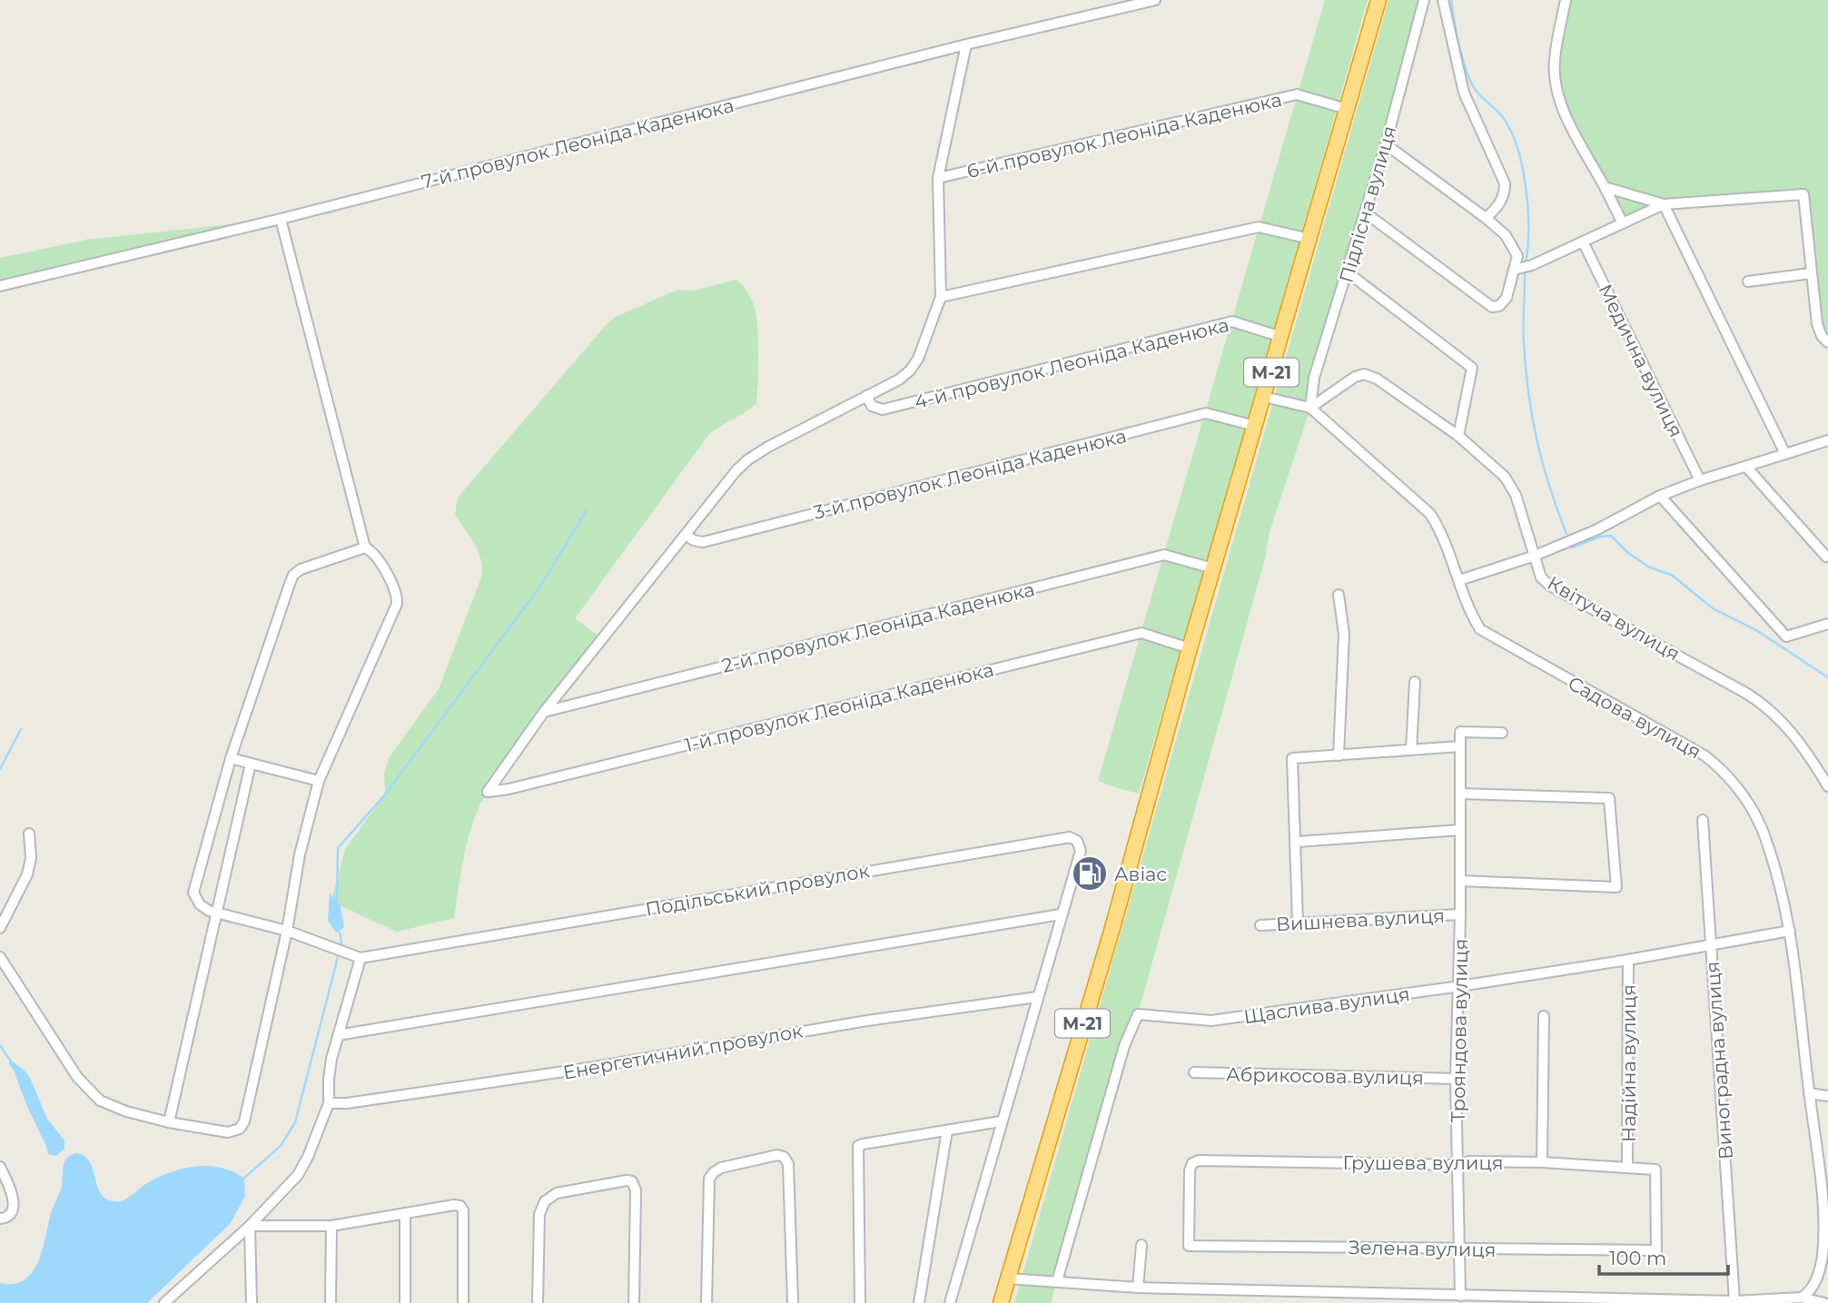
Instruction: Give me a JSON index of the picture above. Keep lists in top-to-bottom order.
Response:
{
  "streets": {
    "highway": ["М-21"],
    "street": [
      "6-й провулок Леоніда Каденюка",
      "7-й провулок Леоніда Каденюка",
      "Підлісна вулиця",
      "Медична вулиця",
      "4-й провулок Леоніда Каденюка",
      "3-й провулок Леоніда Каденюка",
      "Квітуча вулиця",
      "2-й провулок Леоніда Каденюка",
      "1-й провулок Леоніда Каденюка",
      "Садова вулиця",
      "Подільський провулок",
      "Вишнева вулиця",
      "Щаслива вулиця",
      "Трояндова вулиця",
      "Енергетичний провулок",
      "Виноградна вулиця",
      "Надійна вулиця",
      "Абрикосова вулиця",
      "Грушева вулиця",
      "Зелена вулиця"
    ]
  },
  "crossings": [
    ["6-й провулок Леоніда Каденюка", "М-21"],
    ["Підлісна вулиця", "Квітуча вулиця"],
    ["Підлісна вулиця", "Садова вулиця"],
    ["4-й провулок Леоніда Каденюка", "М-21"],
    ["М-21", "3-й провулок Леоніда Каденюка"],
    ["М-21", "2-й провулок Леоніда Каденюка"],
    ["М-21", "1-й провулок Леоніда Каденюка"],
    ["Квітуча вулиця", "Садова вулиця"],
    ["2-й провулок Леоніда Каденюка", "1-й провулок Леоніда Каденюка"],
    ["Садова вулиця", "Щаслива вулиця"],
    ["Подільський провулок", "Енергетичний провулок"],
    ["Вишнева вулиця", "Трояндова вулиця"],
    ["Щаслива вулиця", "Трояндова вулиця"],
    ["Щаслива вулиця", "Виноградна вулиця"],
    ["Щаслива вулиця", "Надійна вулиця"],
    ["Трояндова вулиця", "Абрикосова вулиця"],
    ["Трояндова вулиця", "Грушева вулиця"],
    ["Трояндова вулиця", "Зелена вулиця"],
    ["Надійна вулиця", "Грушева вулиця"],
    ["Грушева вулиця", "Зелена вулиця"]
  ],
  "places": {
    "fuel station": ["Авіас"]
  },
  "scale_bar": "100 m"
}
